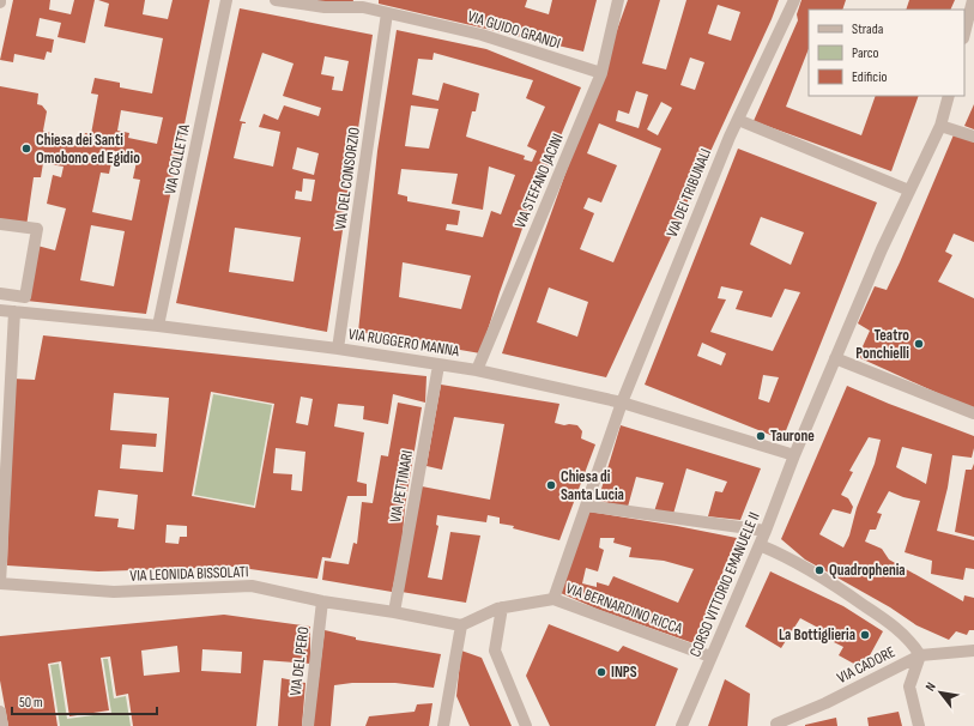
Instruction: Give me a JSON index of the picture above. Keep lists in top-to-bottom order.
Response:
{
  "streets": {
    "street": [
      "VIA GUIDO GRANDI",
      "VIA COLLETTA",
      "VIA DEL CONSORZIO",
      "VIA STEFANO JACINI",
      "VIA DEI TRIBUNALI",
      "VIA RUGGERO MANNA",
      "VIA PETTINARI",
      "VIA LEONIDA BISSOLATI",
      "CORSO VITTORIO EMANUELE II",
      "VIA BERNARDINO RICCA",
      "VIA DEL PERO",
      "VIA CADORE"
    ]
  },
  "crossings": [
    ["VIA GUIDO GRANDI", "VIA DEL CONSORZIO"],
    ["VIA GUIDO GRANDI", "VIA STEFANO JACINI"],
    ["VIA COLLETTA", "VIA RUGGERO MANNA"],
    ["VIA DEL CONSORZIO", "VIA RUGGERO MANNA"],
    ["VIA STEFANO JACINI", "VIA RUGGERO MANNA"],
    ["VIA DEI TRIBUNALI", "VIA RUGGERO MANNA"],
    ["VIA DEI TRIBUNALI", "VIA BERNARDINO RICCA"],
    ["VIA RUGGERO MANNA", "VIA PETTINARI"],
    ["VIA RUGGERO MANNA", "CORSO VITTORIO EMANUELE II"],
    ["VIA PETTINARI", "VIA LEONIDA BISSOLATI"],
    ["VIA LEONIDA BISSOLATI", "VIA DEL PERO"],
    ["CORSO VITTORIO EMANUELE II", "VIA BERNARDINO RICCA"]
  ],
  "places": [
    "Chiesa dei Santi Omobono ed Egidio",
    "Teatro Ponchielli",
    "Taurone",
    "Chiesa di Santa Lucia",
    "Quadrophenia",
    "La Bottiglieria",
    "INPS"
  ],
  "legend": ["Strada", "Parco", "Edificio"],
  "scale_bar": "50 m",
  "north": "top left"
}
